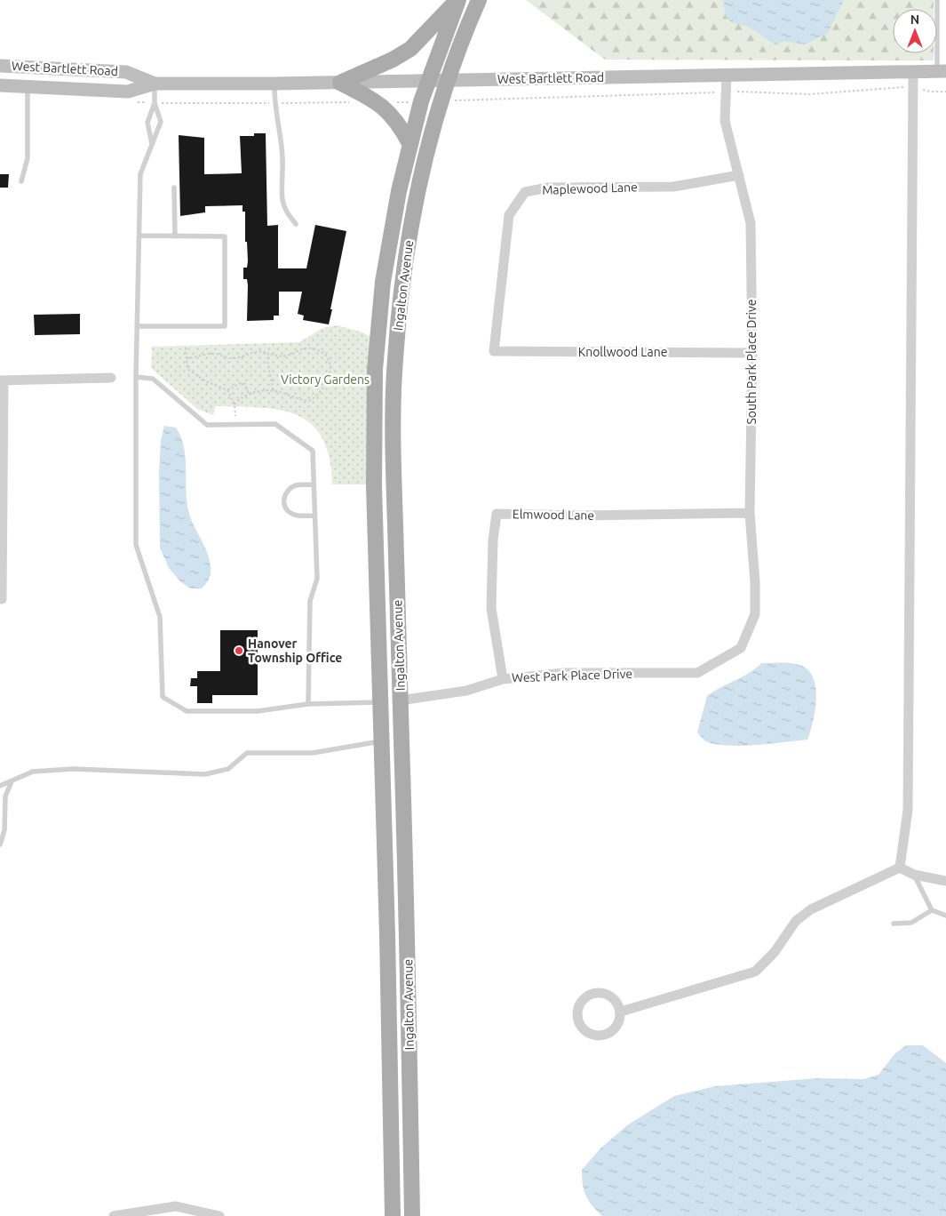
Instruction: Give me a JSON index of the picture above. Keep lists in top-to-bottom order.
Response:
{
  "streets": {
    "main road": ["Ingalton Avenue"],
    "street": [
      "West Bartlett Road",
      "Maplewood Lane",
      "Knollwood Lane",
      "South Park Place Drive",
      "Elmwood Lane",
      "West Park Place Drive"
    ]
  },
  "crossings": [
    ["West Bartlett Road", "Ingalton Avenue"],
    ["West Bartlett Road", "South Park Place Drive"],
    ["Maplewood Lane", "Knollwood Lane"],
    ["Maplewood Lane", "South Park Place Drive"],
    ["Ingalton Avenue", "West Park Place Drive"],
    ["Knollwood Lane", "South Park Place Drive"],
    ["South Park Place Drive", "Elmwood Lane"],
    ["South Park Place Drive", "West Park Place Drive"],
    ["Elmwood Lane", "West Park Place Drive"]
  ],
  "parks": ["Victory Gardens"],
  "places": ["Hanover Township Office"],
  "north": "top"
}
